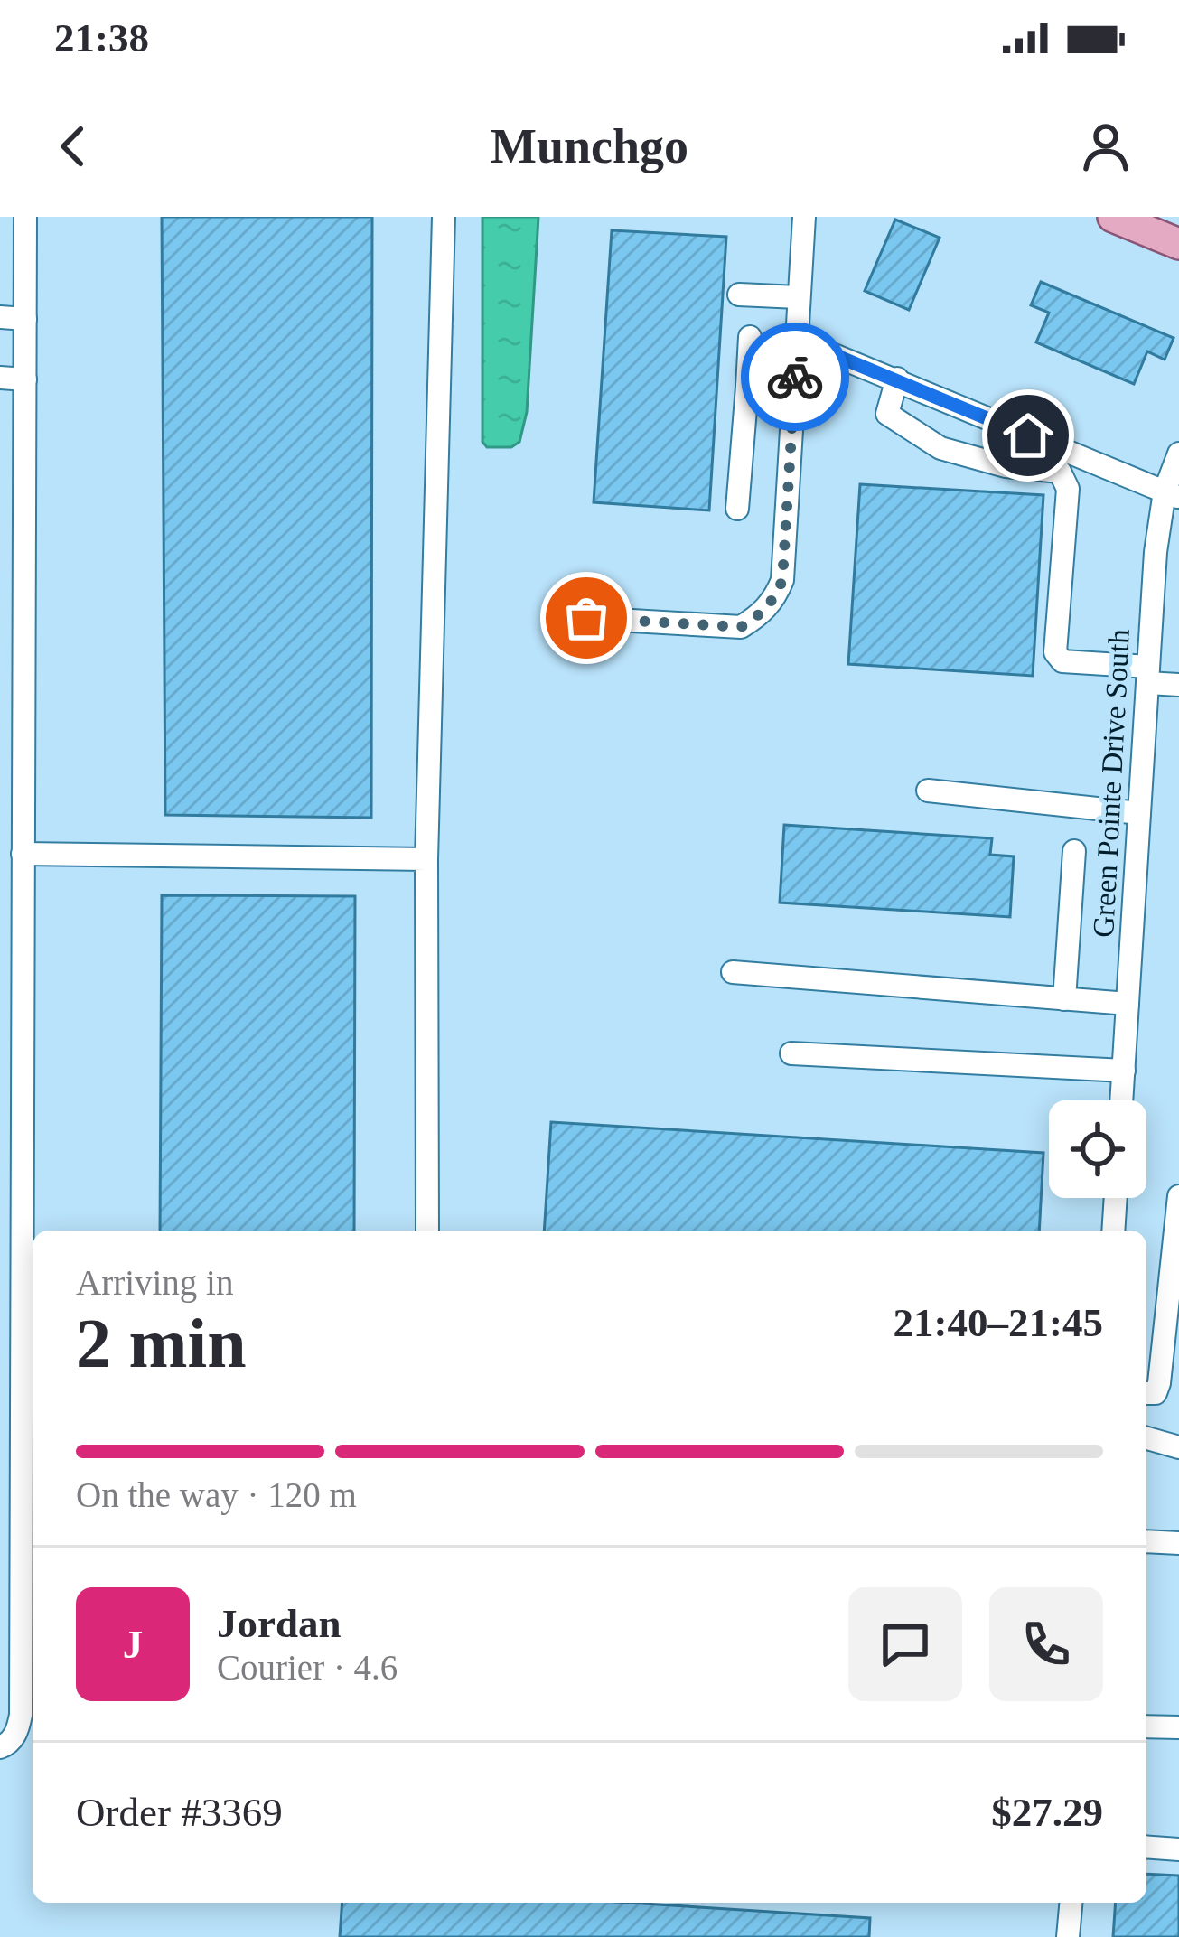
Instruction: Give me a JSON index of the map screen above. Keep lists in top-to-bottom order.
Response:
{
  "streets": {
    "street": ["Green Pointe Drive South"]
  },
  "page": {
    "status": "21:38",
    "header": "Munchgo",
    "heading": ["2 min", "Arriving in", "21:40–21:45"],
    "panel": [
      "Jordan",
      "Courier · 4.6",
      "Order #3369",
      "$27.29"
    ],
    "bar": "On the way · 120 m",
    "round": "J"
  }
}
